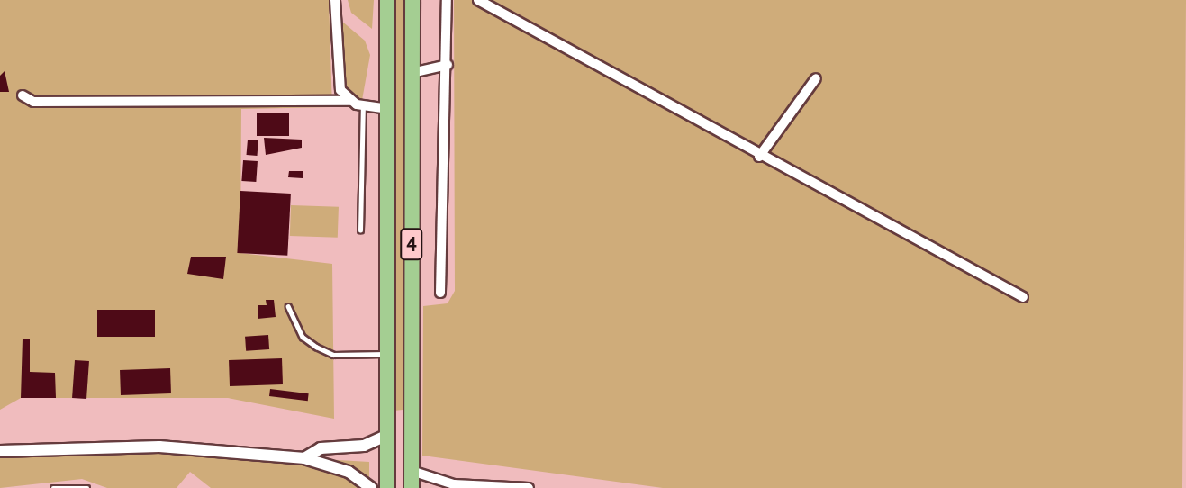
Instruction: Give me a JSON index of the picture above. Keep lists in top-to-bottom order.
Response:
{
  "streets": {
    "highway": ["4"]
  }
}
